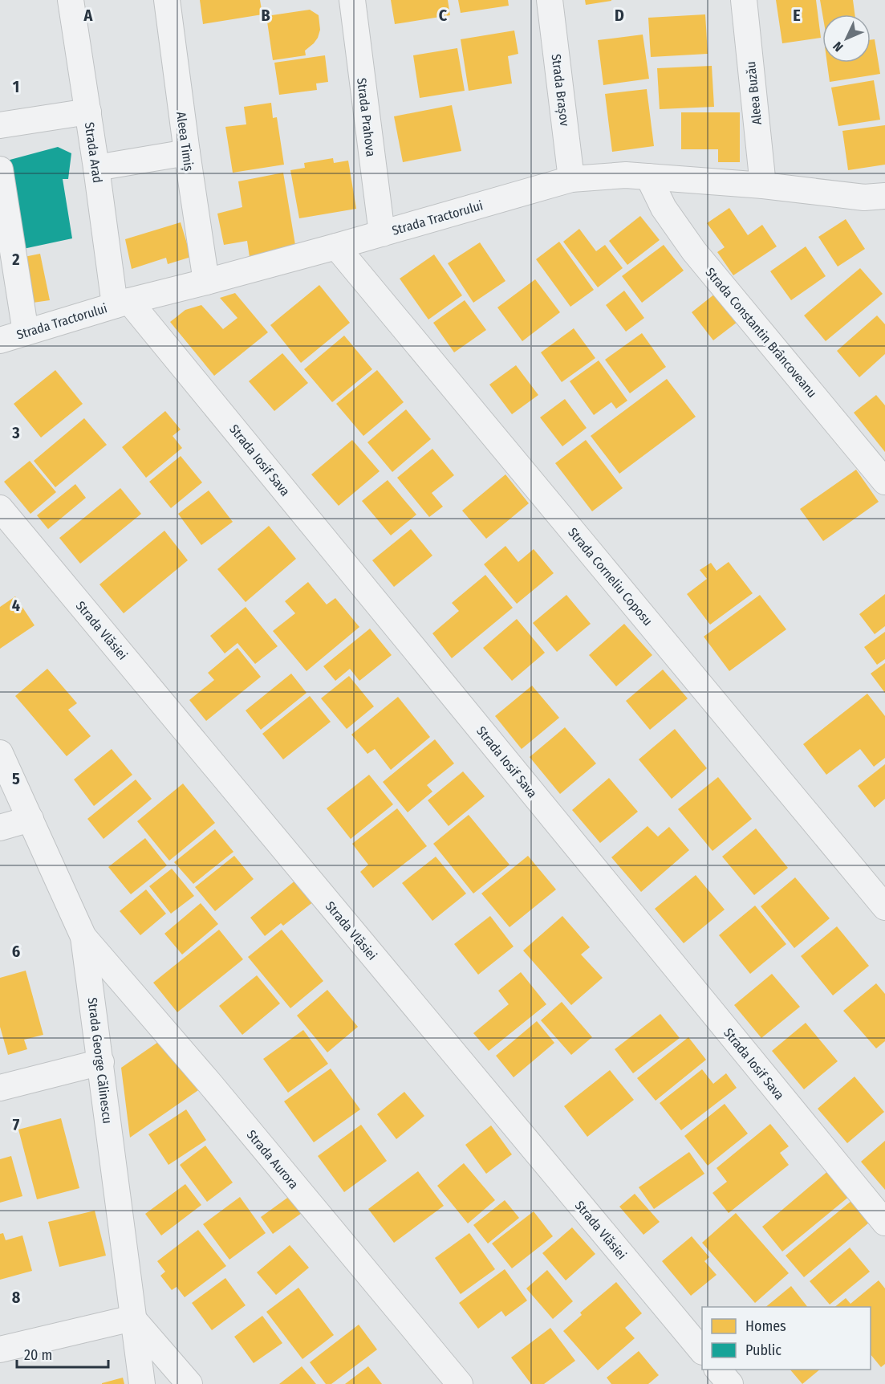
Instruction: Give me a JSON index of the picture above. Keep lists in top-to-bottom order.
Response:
{
  "streets": {
    "street": [
      "Strada Brașov",
      "Aleea Buzău",
      "Strada Prahova",
      "Aleea Timiș",
      "Strada Arad",
      "Strada Tractorului",
      "Strada Constantin Brâncoveanu",
      "Strada Iosif Sava",
      "Strada Corneliu Coposu",
      "Strada Vlăsiei",
      "Strada George Călinescu",
      "Strada Aurora"
    ]
  },
  "crossings": [
    ["Strada Brașov", "Strada Tractorului"],
    ["Aleea Buzău", "Strada Tractorului"],
    ["Strada Prahova", "Strada Tractorului"],
    ["Aleea Timiș", "Strada Tractorului"],
    ["Strada Arad", "Strada Tractorului"],
    ["Strada Arad", "Strada Iosif Sava"],
    ["Strada Tractorului", "Strada Constantin Brâncoveanu"],
    ["Strada Tractorului", "Strada Iosif Sava"],
    ["Strada Tractorului", "Strada Corneliu Coposu"],
    ["Strada George Călinescu", "Strada Aurora"]
  ],
  "legend": ["Homes", "Public"],
  "scale_bar": "20 m",
  "north": "bottom left",
  "grid": {
    "columns": [
      "A",
      "B",
      "C",
      "D",
      "E"
    ],
    "rows": [
      "1",
      "2",
      "3",
      "4",
      "5",
      "6",
      "7",
      "8"
    ]
  }
}
